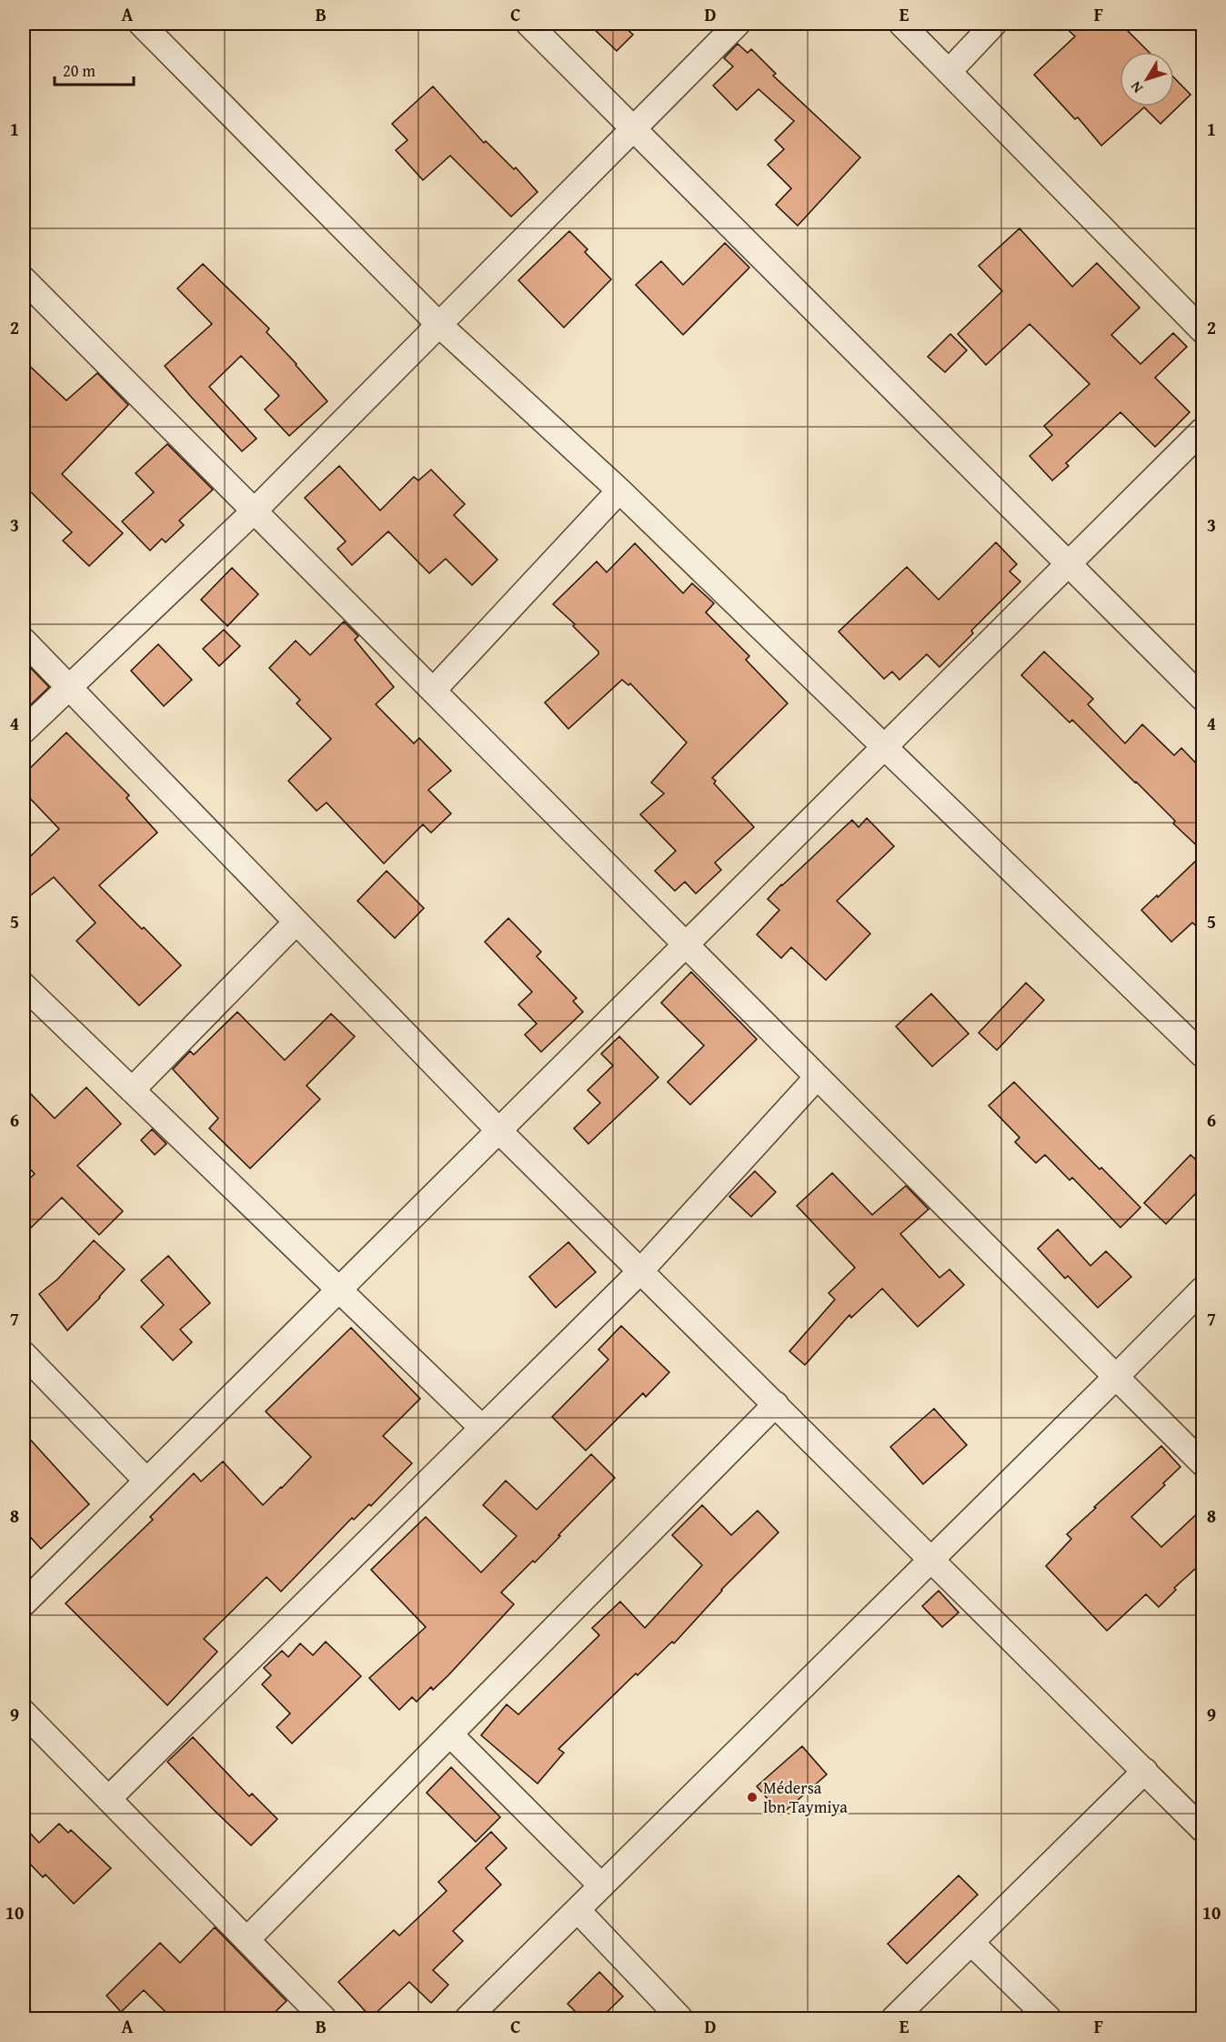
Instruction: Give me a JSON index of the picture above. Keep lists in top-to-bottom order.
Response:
{
  "places": ["Médersa Ibn Taymiya"],
  "scale_bar": "20 m",
  "north": "bottom left",
  "grid": {
    "columns": [
      "A",
      "B",
      "C",
      "D",
      "E",
      "F"
    ],
    "rows": [
      "1",
      "2",
      "3",
      "4",
      "5",
      "6",
      "7",
      "8",
      "9",
      "10"
    ]
  }
}
